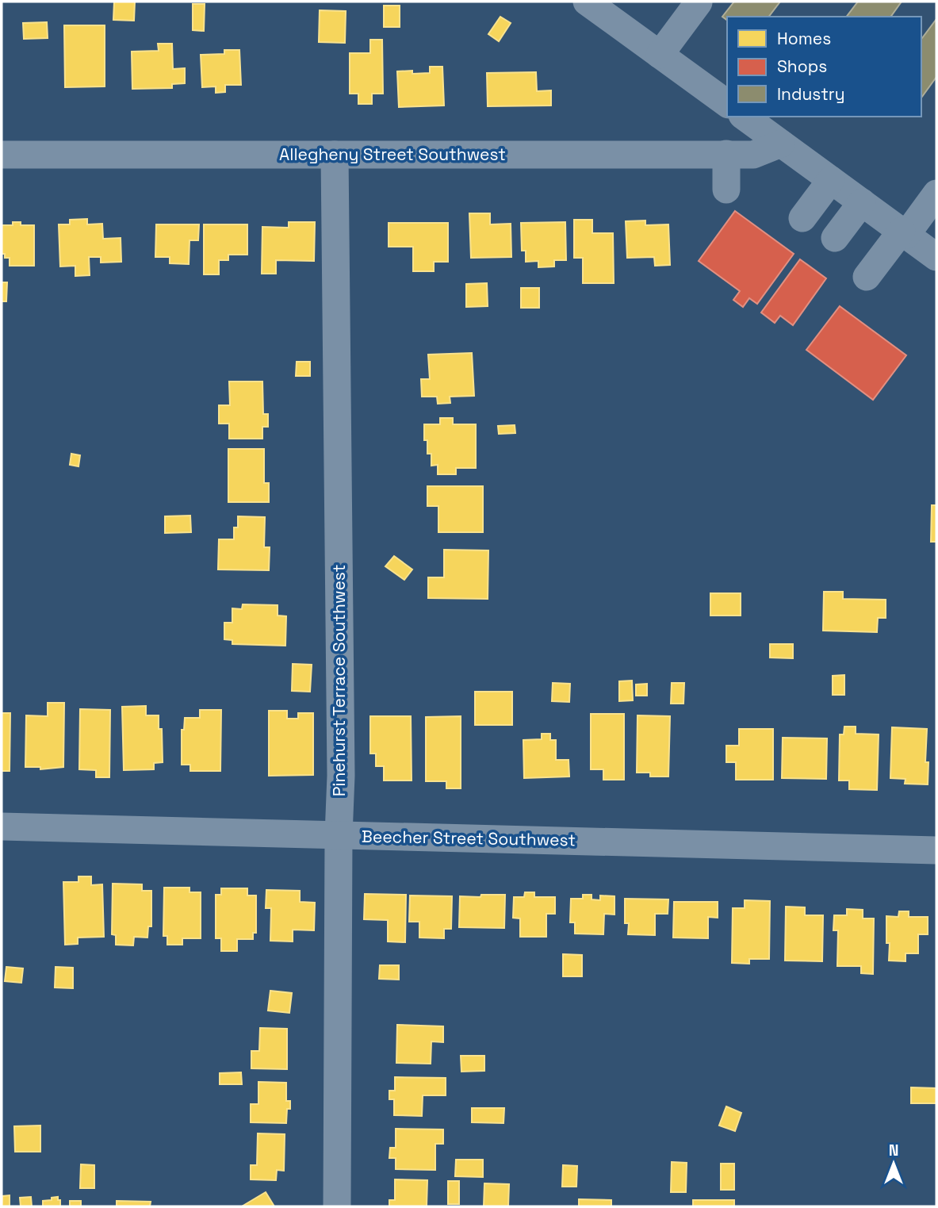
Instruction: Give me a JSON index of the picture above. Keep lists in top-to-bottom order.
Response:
{
  "streets": {
    "street": ["Allegheny Street Southwest", "Pinehurst Terrace Southwest", "Beecher Street Southwest"]
  },
  "crossings": [
    ["Allegheny Street Southwest", "Pinehurst Terrace Southwest"],
    ["Pinehurst Terrace Southwest", "Beecher Street Southwest"]
  ],
  "legend": ["Homes", "Shops", "Industry"],
  "north": "top"
}
